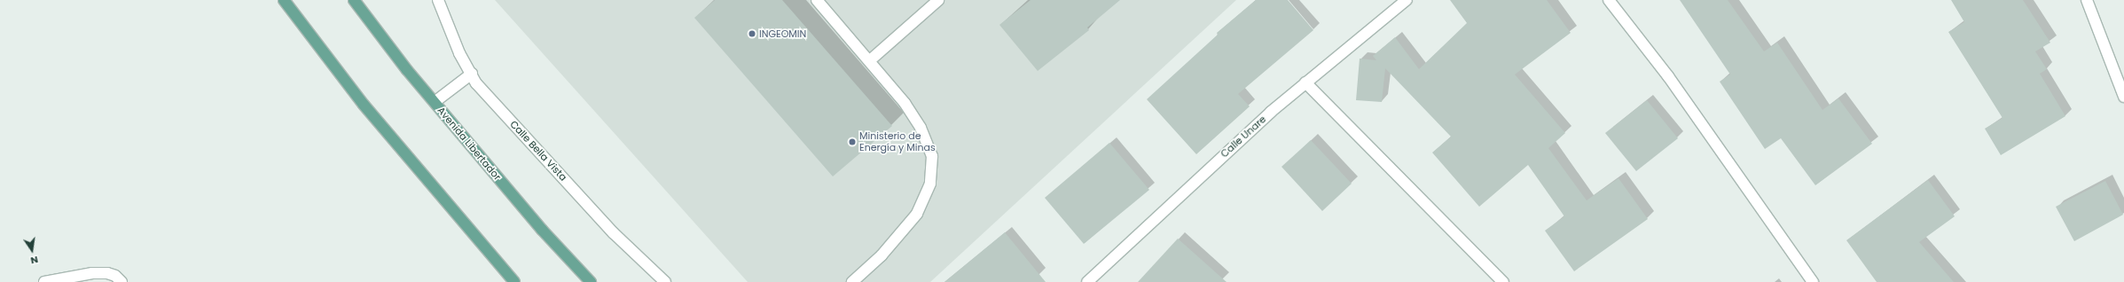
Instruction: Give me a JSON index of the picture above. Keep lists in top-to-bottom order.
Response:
{
  "streets": {
    "main road": ["Avenida Libertador"],
    "street": ["Calle Unare", "Calle Bella Vista"]
  },
  "places": ["INGEOMIN", "Ministerio de Energía y Minas"],
  "north": "bottom"
}
